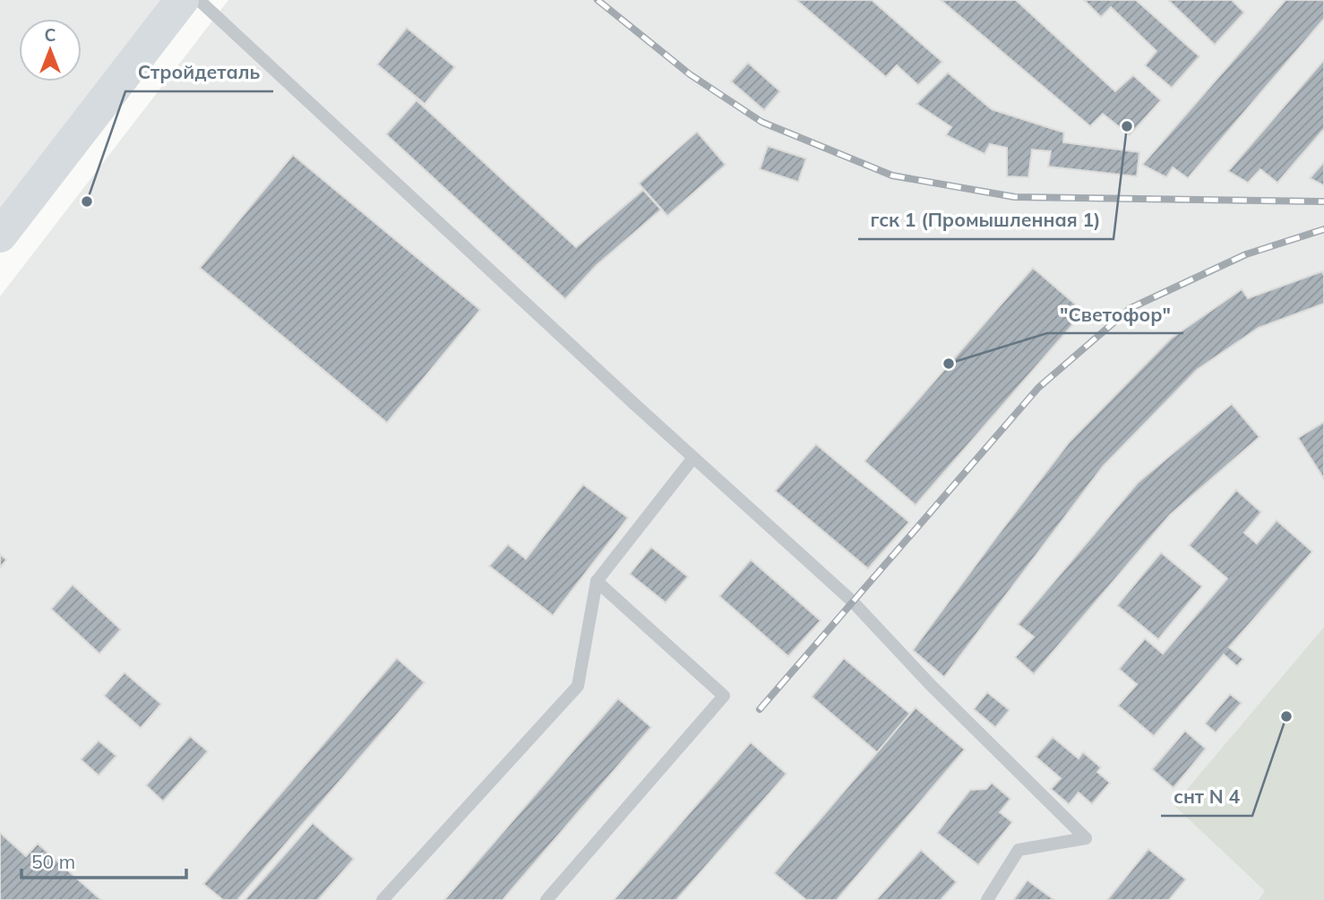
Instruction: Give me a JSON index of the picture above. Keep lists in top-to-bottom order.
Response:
{
  "places": [
    "гск 1 (Промышленная 1)",
    "Стройдеталь",
    "\"Светофор\"",
    "снт N 4"
  ],
  "scale_bar": "50 m",
  "north": "top"
}
